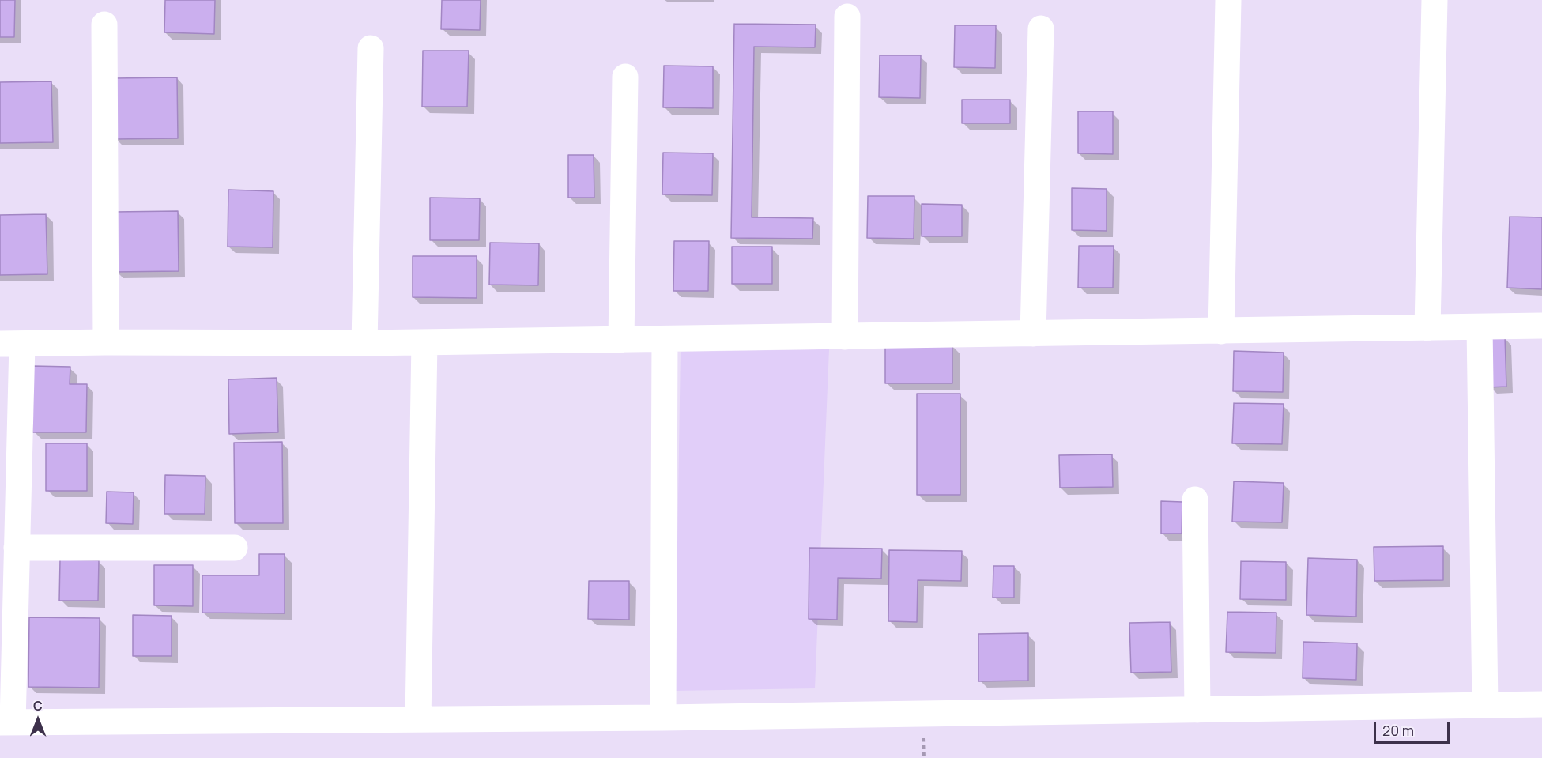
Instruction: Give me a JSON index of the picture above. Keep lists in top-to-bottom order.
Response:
{
  "scale_bar": "20 m",
  "north": "top"
}
